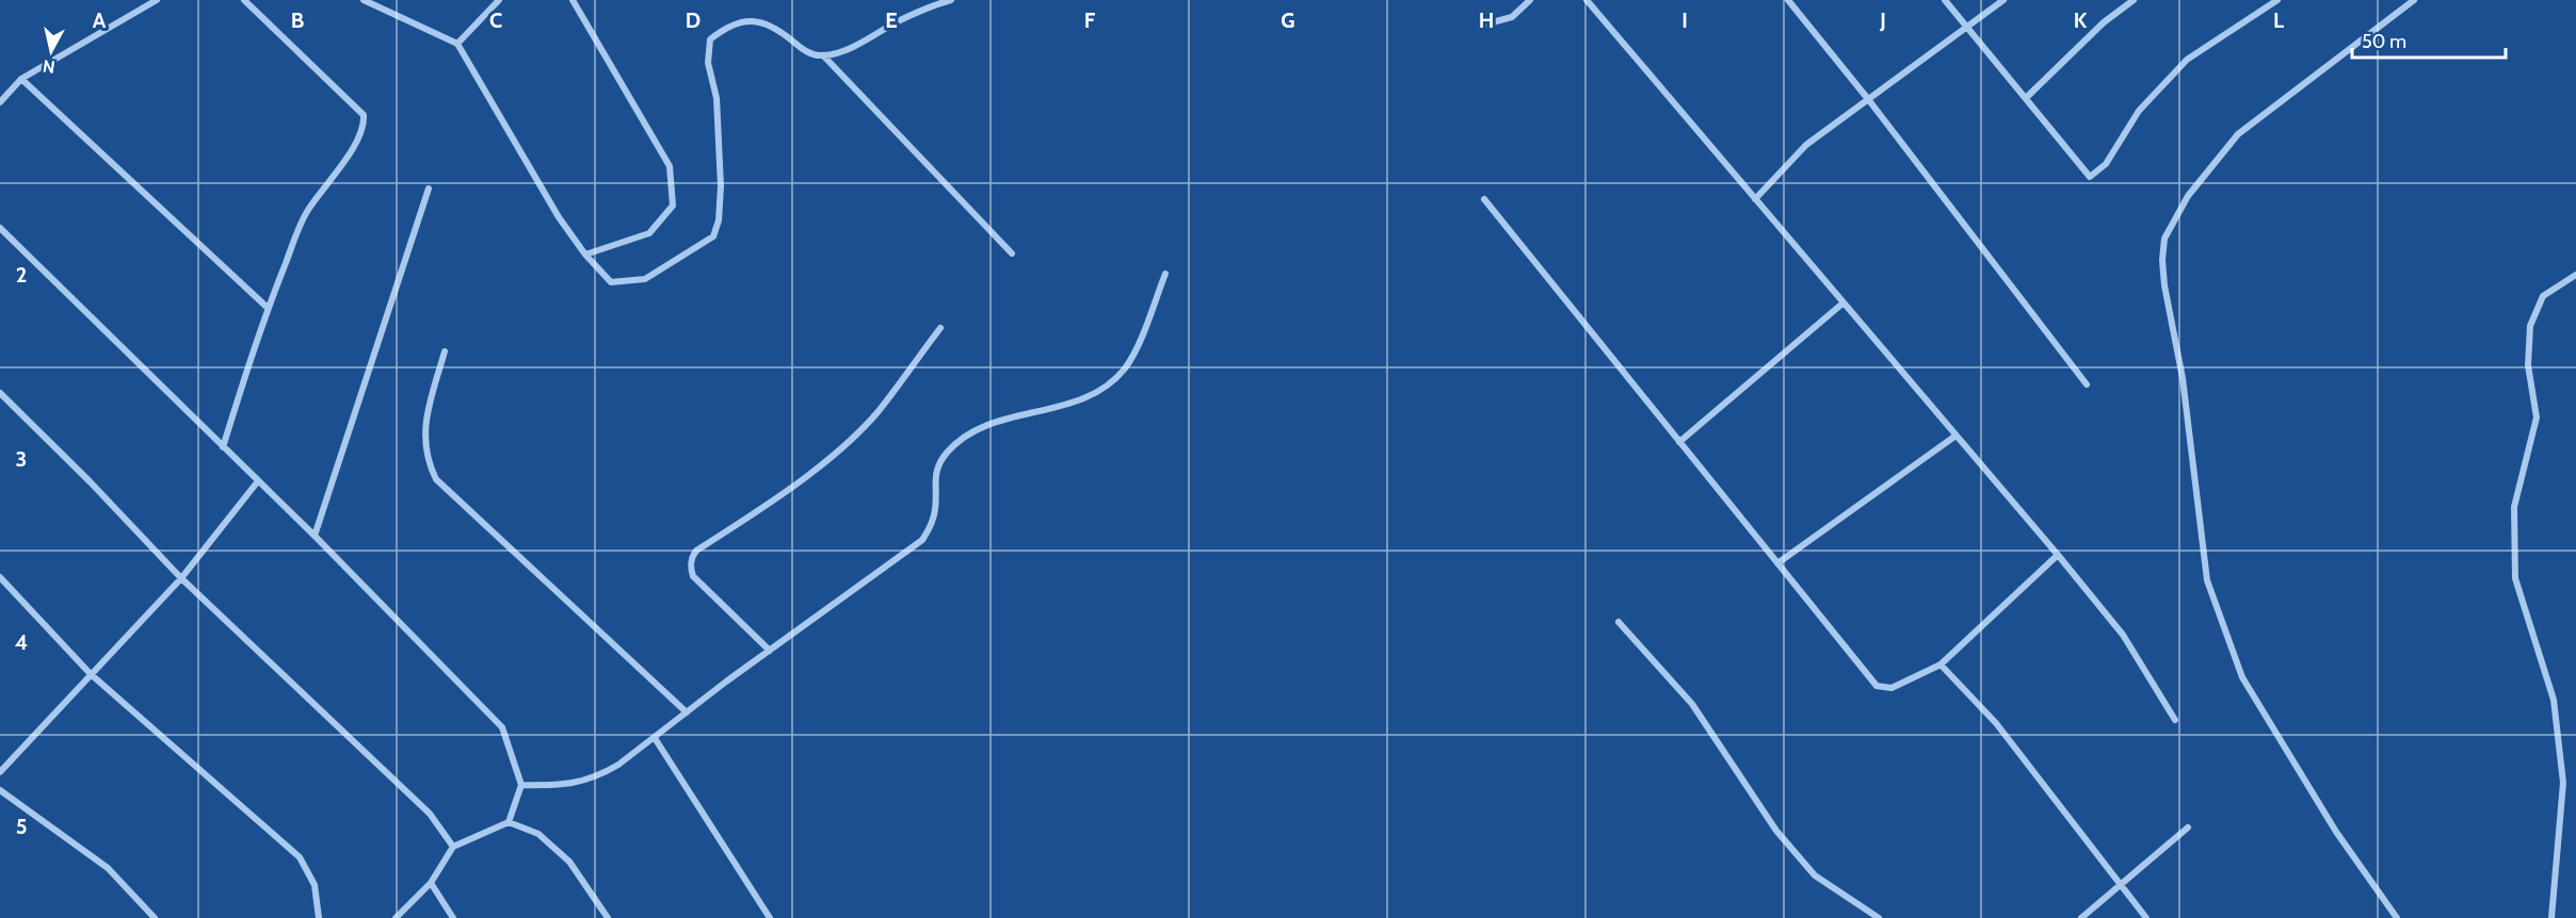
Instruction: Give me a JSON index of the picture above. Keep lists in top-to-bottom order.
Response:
{
  "scale_bar": "50 m",
  "north": "bottom",
  "grid": {
    "columns": [
      "A",
      "B",
      "C",
      "D",
      "E",
      "F",
      "G",
      "H",
      "I",
      "J",
      "K",
      "L"
    ],
    "rows": [
      "2",
      "3",
      "4",
      "5"
    ]
  }
}
